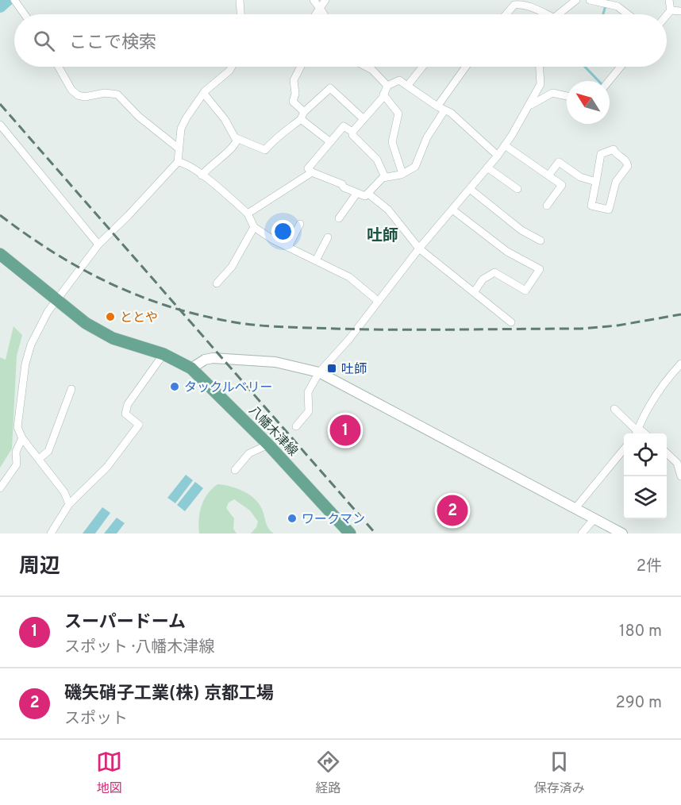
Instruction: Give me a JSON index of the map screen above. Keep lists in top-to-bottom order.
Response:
{
  "streets": {
    "main road": ["八幡木津線"]
  },
  "districts": ["吐師"],
  "places": {
    "other": ["ととや", "タックルベリー", "ワークマン"],
    "transit": ["吐師"]
  },
  "north": "top left",
  "page": {
    "search": "ここで検索",
    "pins": ["1", "2"],
    "heading": ["周辺", "2件"],
    "list": [
      {
        "mark": "1",
        "name": "スーパードーム",
        "note": "スポット · 八幡木津線",
        "value": "180 m"
      },
      {
        "mark": "2",
        "name": "磯矢硝子工業(株) 京都工場",
        "note": "スポット",
        "value": "290 m"
      }
    ],
    "nav": ["地図", "経路", "保存済み"]
  }
}
